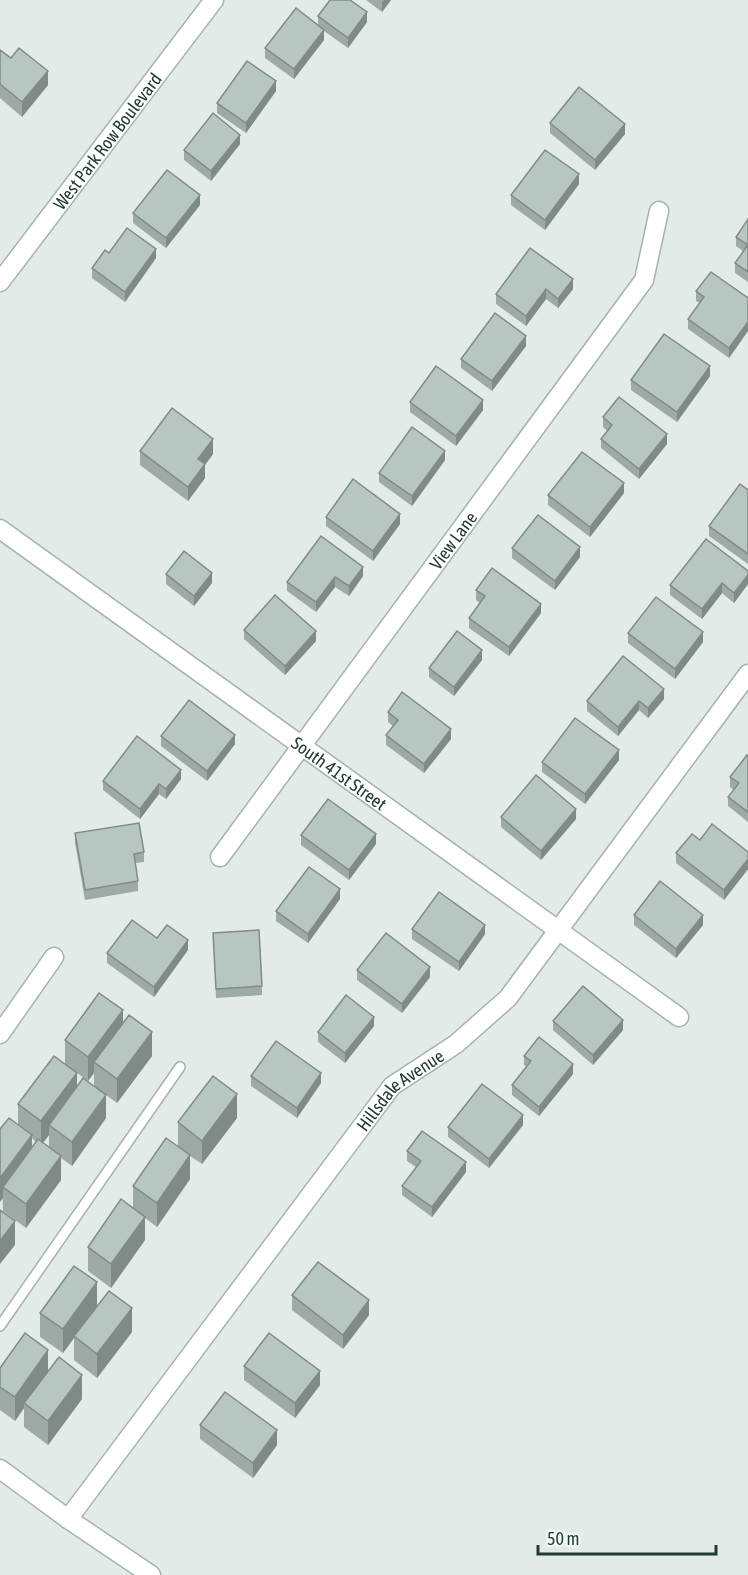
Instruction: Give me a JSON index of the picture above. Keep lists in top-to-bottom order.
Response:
{
  "streets": {
    "street": [
      "West Park Row Boulevard",
      "View Lane",
      "South 41st Street",
      "Hillsdale Avenue"
    ]
  },
  "crossings": [
    ["View Lane", "South 41st Street"],
    ["South 41st Street", "Hillsdale Avenue"]
  ],
  "scale_bar": "50 m"
}
